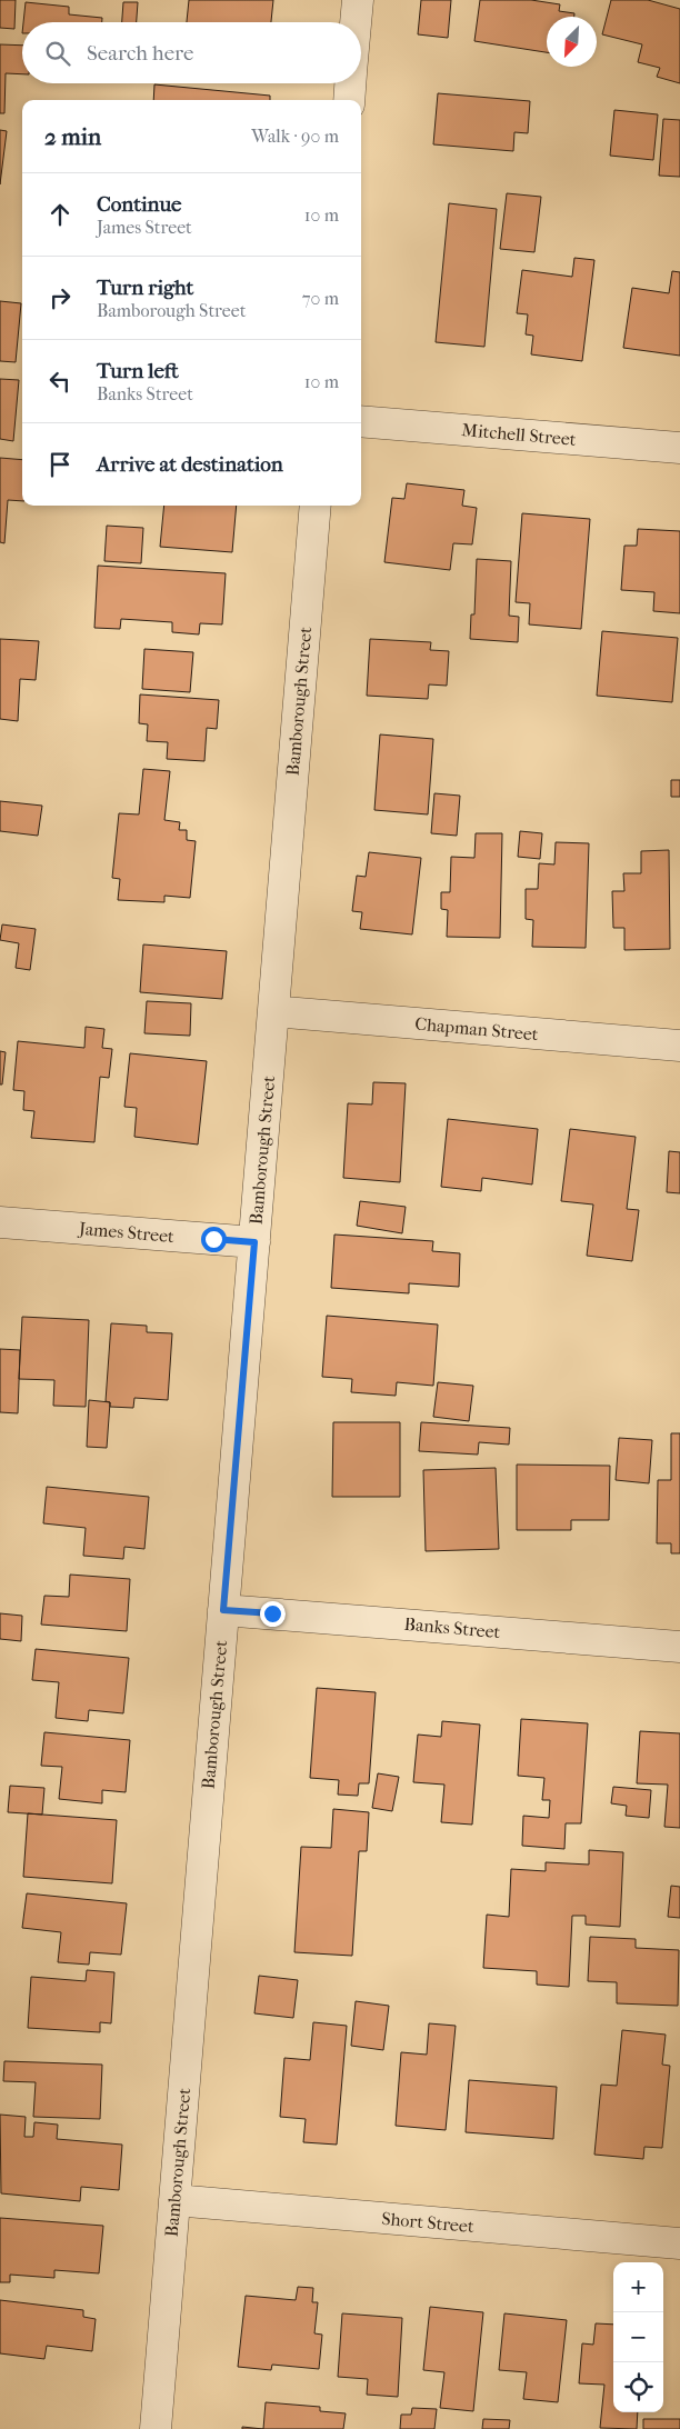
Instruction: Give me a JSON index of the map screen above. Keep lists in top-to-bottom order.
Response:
{
  "streets": {
    "street": [
      "Mitchell Street",
      "Bamborough Street",
      "Chapman Street",
      "James Street",
      "Banks Street",
      "Short Street"
    ]
  },
  "crossings": [
    ["Bamborough Street", "Chapman Street"],
    ["Bamborough Street", "James Street"],
    ["Bamborough Street", "Banks Street"],
    ["Bamborough Street", "Short Street"]
  ],
  "north": "bottom left",
  "page": {
    "search": "Search here",
    "heading": ["2 min", "Walk · 90 m"],
    "list": [
      ["Continue", "James Street", "10 m"],
      ["Turn right", "Bamborough Street", "70 m"],
      ["Turn left", "Banks Street", "10 m"],
      "Arrive at destination"
    ],
    "map_buttons": ["+", "−"]
  }
}
